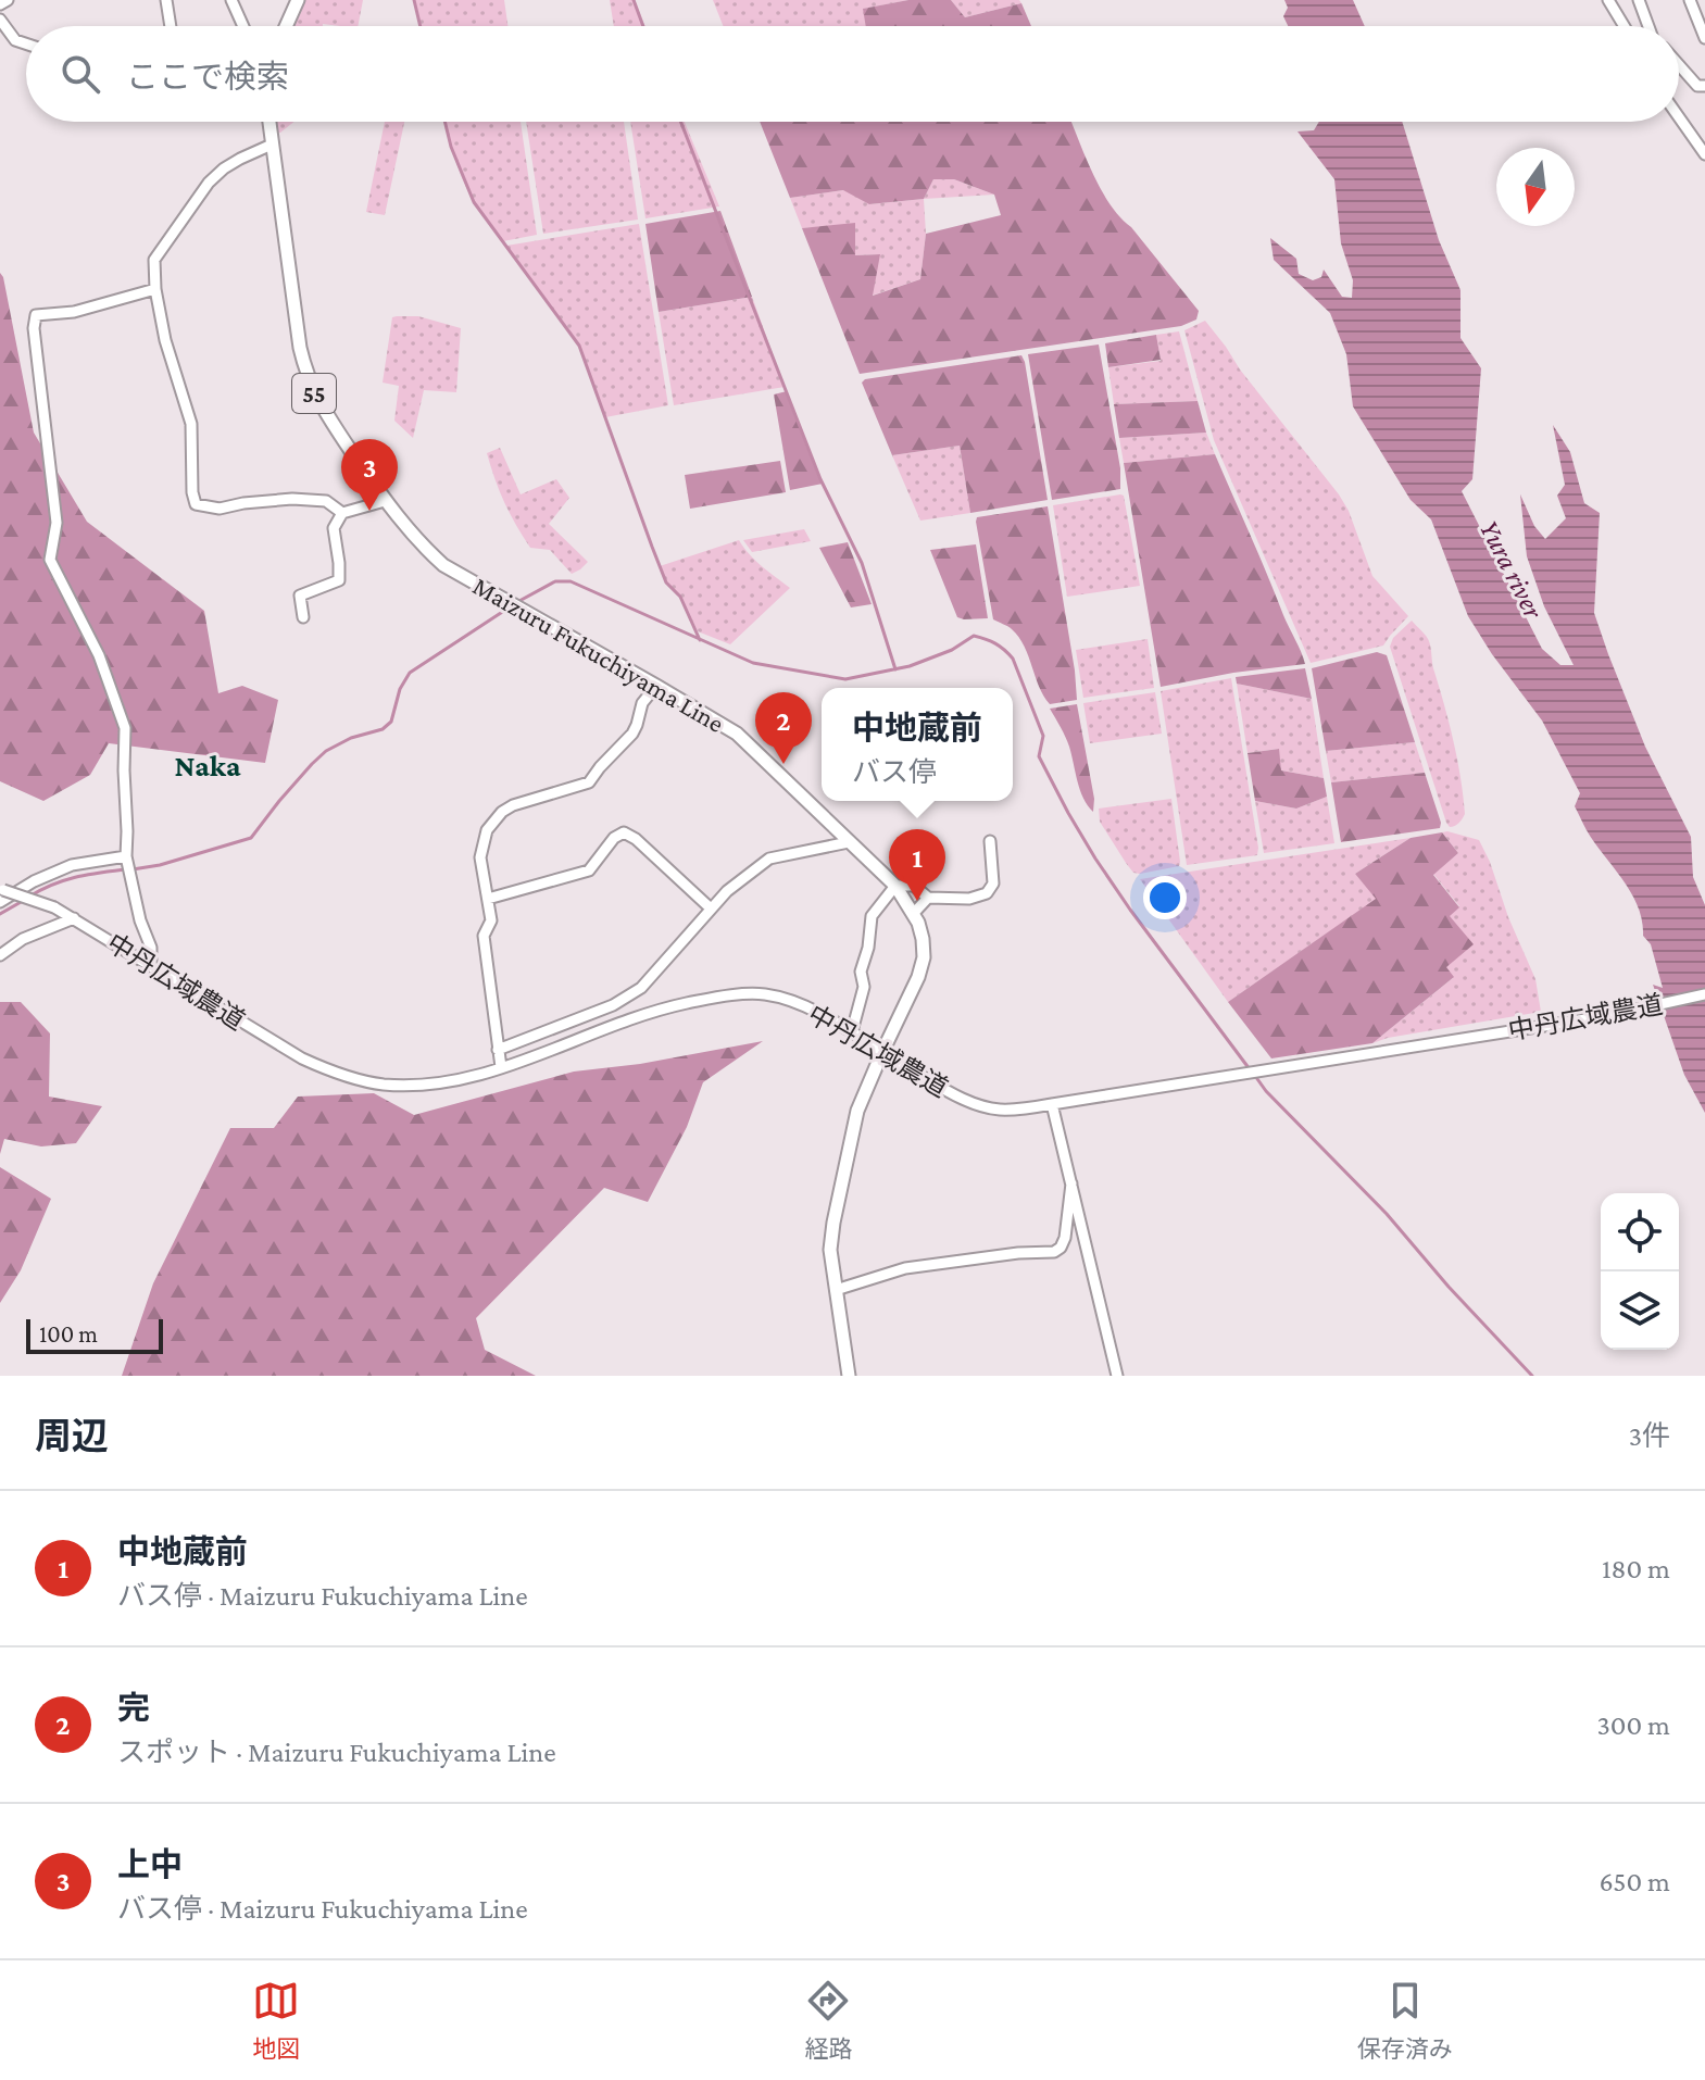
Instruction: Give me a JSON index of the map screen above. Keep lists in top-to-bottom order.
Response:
{
  "streets": {
    "main road": ["55", "Maizuru Fukuchiyama Line"],
    "street": ["中丹広域農道"]
  },
  "crossings": [
    ["Maizuru Fukuchiyama Line", "中丹広域農道"]
  ],
  "districts": ["Naka"],
  "water": ["Yura river"],
  "scale_bar": "100 m",
  "north": "bottom",
  "page": {
    "search": "ここで検索",
    "pins": ["3", "2", "1"],
    "popup": ["中地蔵前", "バス停"],
    "scale": "100 m",
    "heading": ["周辺", "3件"],
    "list": [
      {
        "mark": "1",
        "name": "中地蔵前",
        "note": "バス停 · Maizuru Fukuchiyama Line",
        "value": "180 m"
      },
      {
        "mark": "2",
        "name": "完",
        "note": "スポット · Maizuru Fukuchiyama Line",
        "value": "300 m"
      },
      {
        "mark": "3",
        "name": "上中",
        "note": "バス停 · Maizuru Fukuchiyama Line",
        "value": "650 m"
      }
    ],
    "nav": ["地図", "経路", "保存済み"]
  }
}
